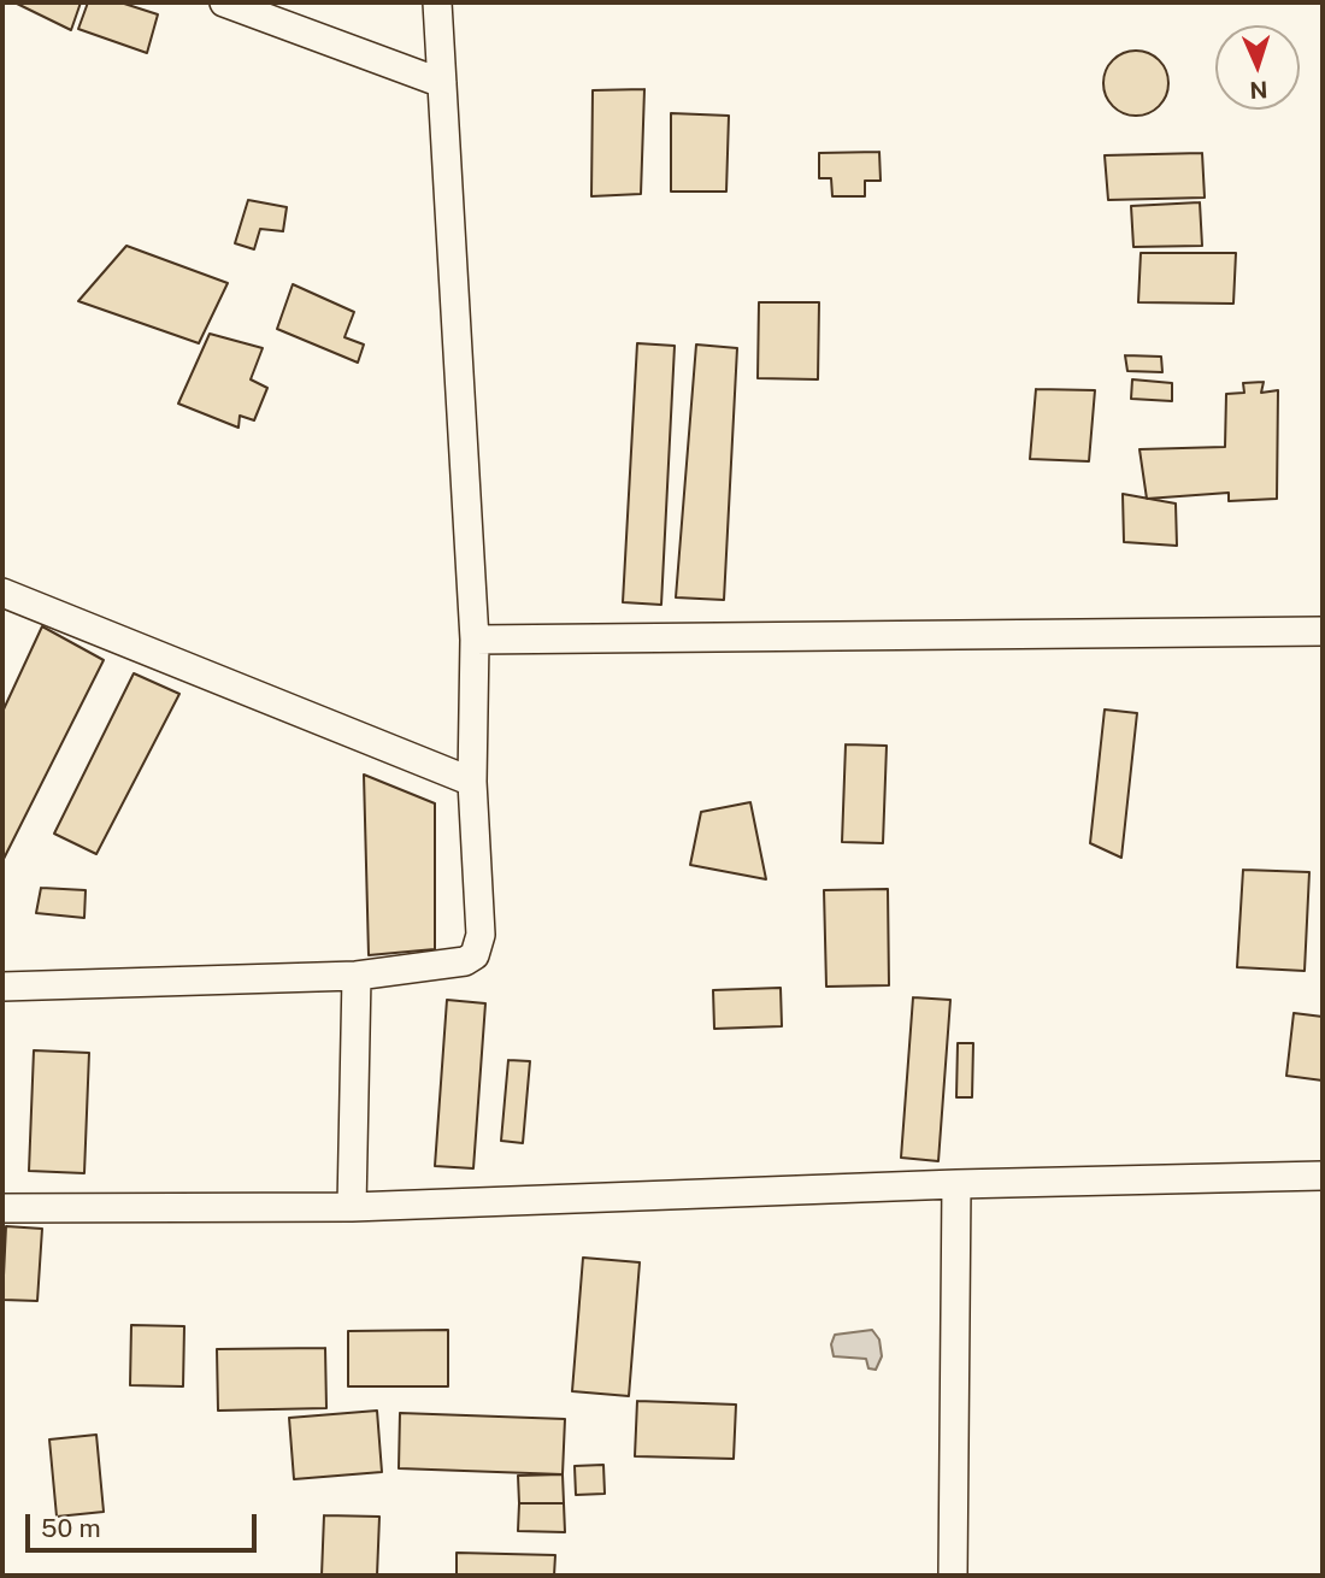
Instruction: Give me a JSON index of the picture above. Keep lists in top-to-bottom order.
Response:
{
  "scale_bar": "50 m",
  "north": "bottom"
}
